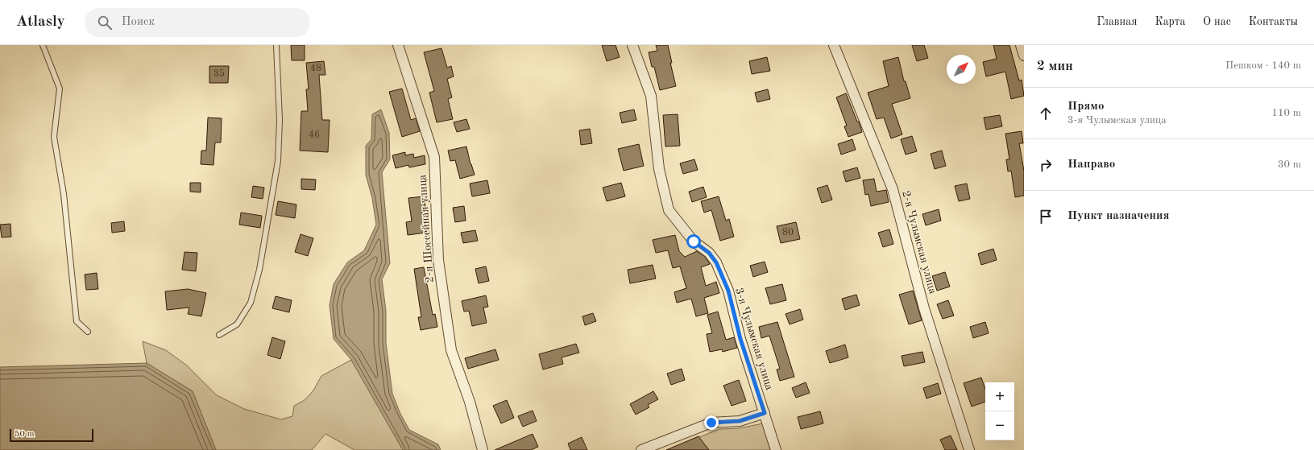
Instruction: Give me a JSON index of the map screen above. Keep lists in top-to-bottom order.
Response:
{
  "streets": {
    "street": ["2-я Шоссейная улица", "2-я Чулымская улица", "3-я Чулымская улица"]
  },
  "house_numbers": [
    "48",
    "35",
    "46",
    "80"
  ],
  "scale_bar": "50 m",
  "north": "top right",
  "page": {
    "header": "Atlasly",
    "search": "Поиск",
    "nav": [
      "Главная",
      "Карта",
      "О нас",
      "Контакты"
    ],
    "heading": ["2 мин", "Пешком · 140 m"],
    "list": [
      ["Прямо", "3-я Чулымская улица", "110 m"],
      ["Направо", "30 m"],
      "Пункт назначения"
    ],
    "map_buttons": ["+", "−"],
    "scale": "50 m"
  }
}
